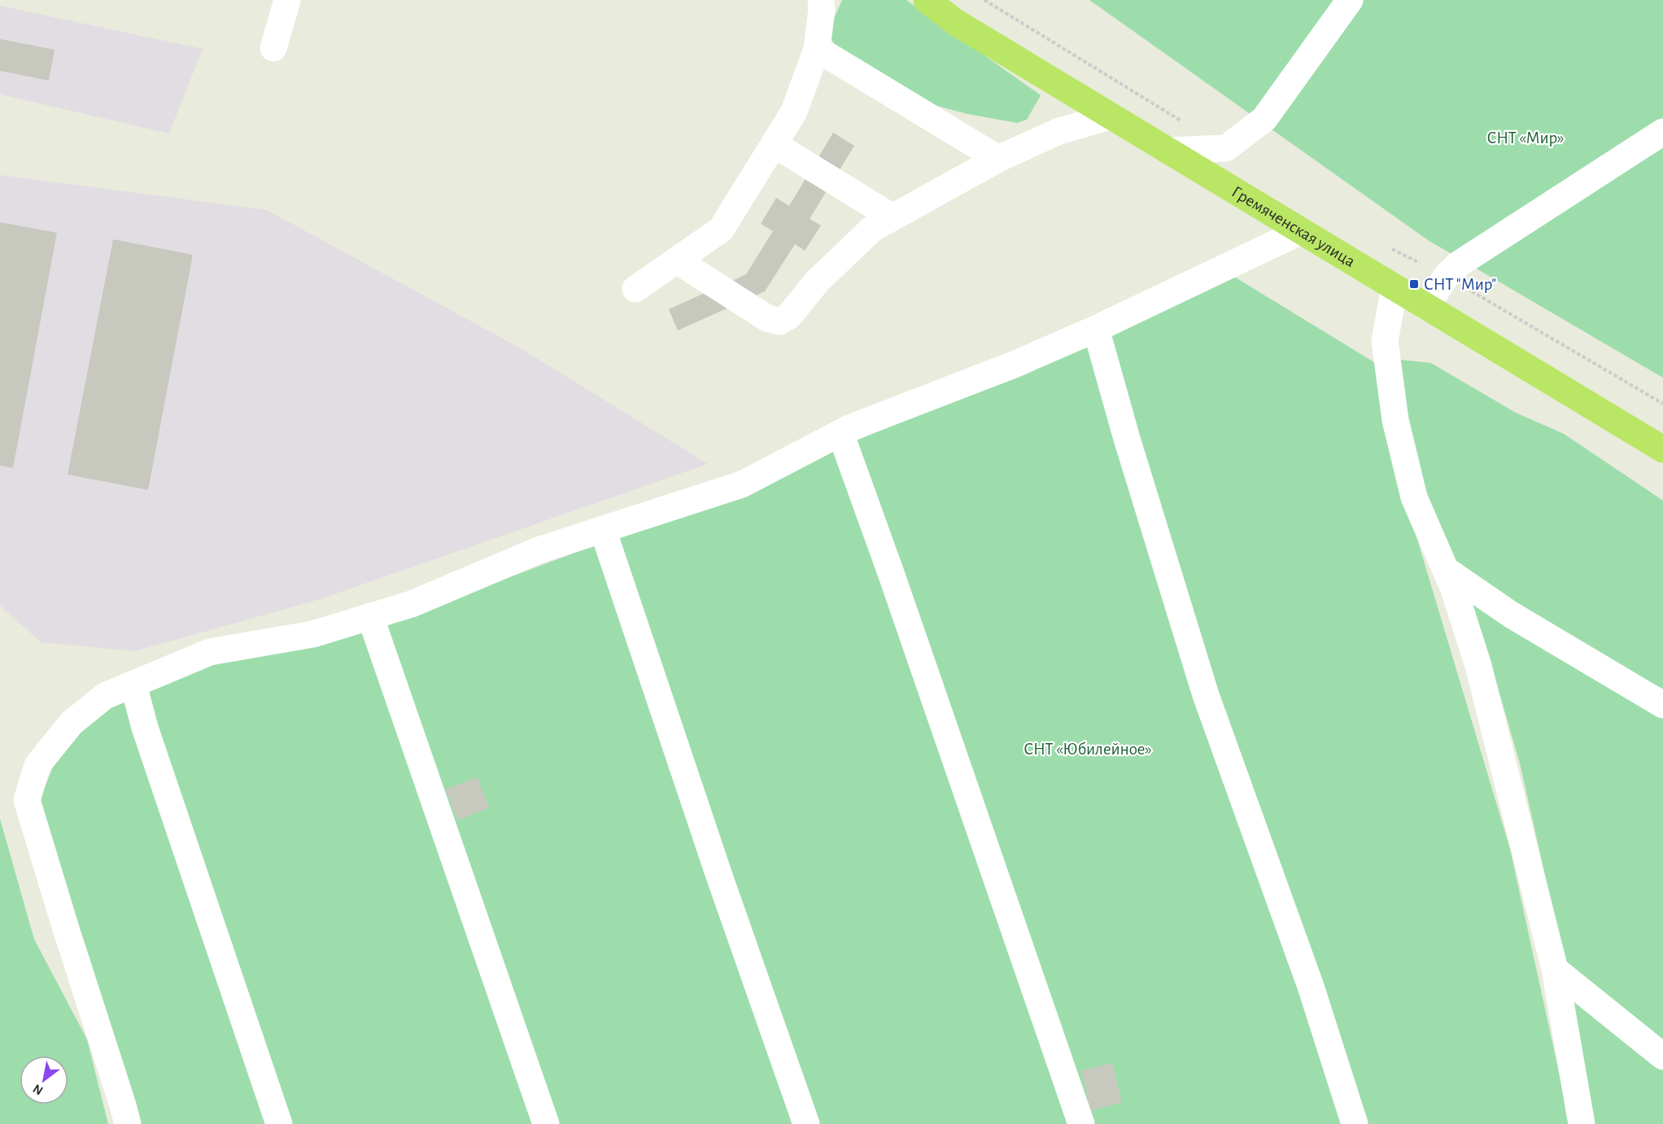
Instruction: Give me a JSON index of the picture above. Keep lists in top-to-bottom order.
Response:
{
  "streets": {
    "main road": ["Гремяченская улица"]
  },
  "parks": ["СНТ «Мир»", "СНТ «Юбилейное»"],
  "places": {
    "transit": ["СНТ \"Мир\""]
  },
  "north": "bottom left"
}
